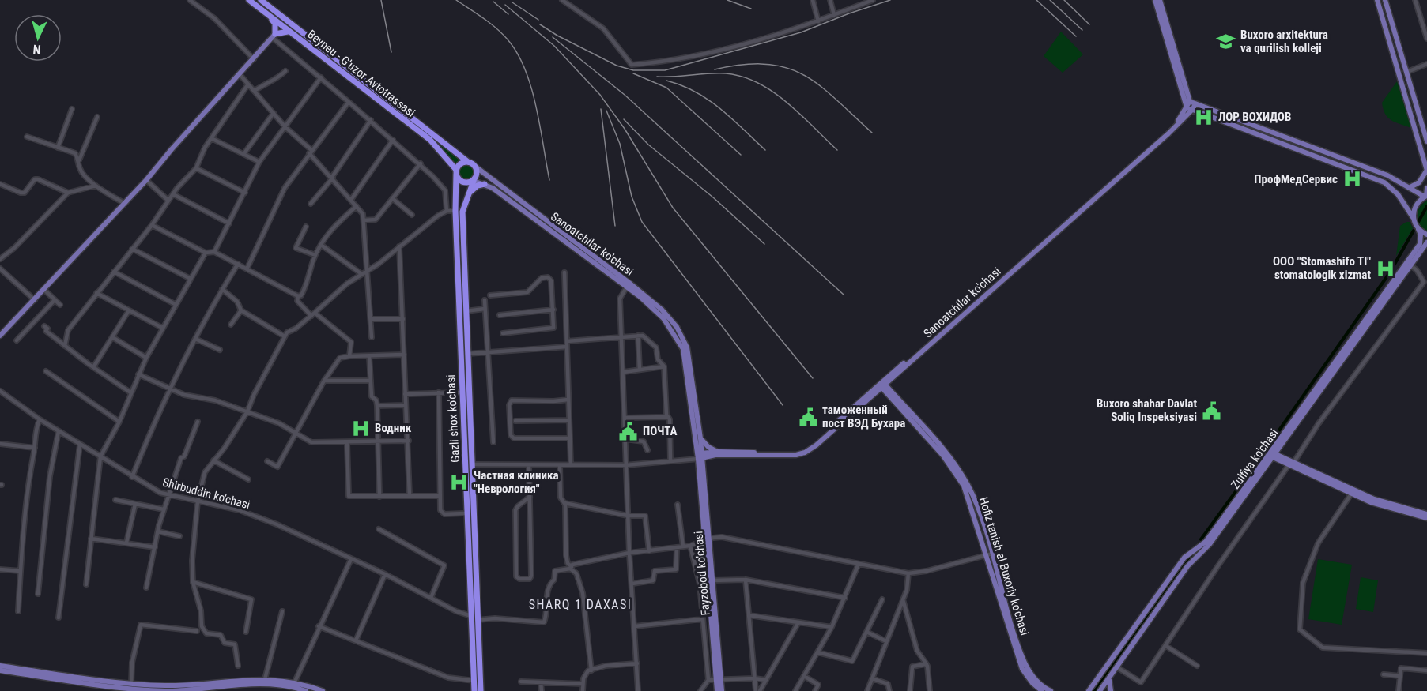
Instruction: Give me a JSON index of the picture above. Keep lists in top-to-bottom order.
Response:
{
  "streets": {
    "highway": ["Beyneu - G'uzor Avtotrassasi", "Gazli shox ko'chasi"],
    "main road": [
      "Sanoatchilar ko'chasi",
      "Zulfiya ko'chasi",
      "Hofiz tanish al Buxoriy ko'chasi",
      "Fayzobod ko'chasi"
    ],
    "street": ["Shirbuddin ko'chasi"]
  },
  "crossings": [
    ["Beyneu - G'uzor Avtotrassasi", "Sanoatchilar ko'chasi"],
    ["Beyneu - G'uzor Avtotrassasi", "Gazli shox ko'chasi"],
    ["Sanoatchilar ko'chasi", "Gazli shox ko'chasi"],
    ["Sanoatchilar ko'chasi", "Hofiz tanish al Buxoriy ko'chasi"],
    ["Sanoatchilar ko'chasi", "Fayzobod ko'chasi"],
    ["Gazli shox ko'chasi", "Shirbuddin ko'chasi"]
  ],
  "districts": ["SHARQ 1 DAXASI"],
  "places": {
    "school or university": ["Buxoro arxitektura va qurilish kolleji"],
    "hospital": [
      "ЛОР ВОХИДОВ",
      "ПрофМедСервис",
      "OOO \"Stomashifo TI\" stomatologik xizmat",
      "Водник",
      "Частная клиника \"Неврология\""
    ],
    "public building": ["Buxoro shahar Davlat Soliq Inspeksiyasi", "таможенный пост ВЭД Бухара", "ПОЧТА"]
  },
  "north": "bottom"
}
